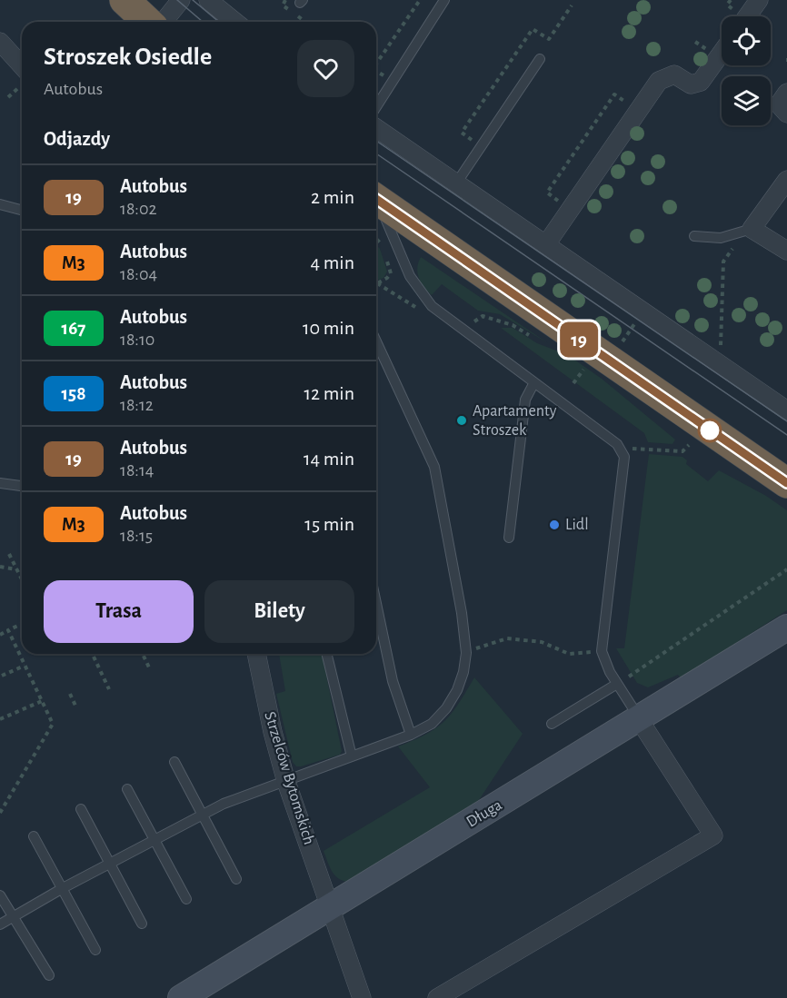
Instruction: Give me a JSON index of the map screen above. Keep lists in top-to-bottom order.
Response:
{
  "streets": {
    "street": ["Strzelców Bytomskich", "Długa"]
  },
  "crossings": [
    ["Strzelców Bytomskich", "Długa"]
  ],
  "places": ["Apartamenty Stroszek", "Lidl"],
  "lines": ["bus line 19"],
  "page": {
    "on_map": "19",
    "heading": [
      ["Stroszek Osiedle", "Autobus"],
      "Odjazdy"
    ],
    "list": [
      {
        "mark": "19",
        "name": "Autobus",
        "note": "18:02",
        "value": "2 min"
      },
      {
        "mark": "M3",
        "name": "Autobus",
        "note": "18:04",
        "value": "4 min"
      },
      {
        "mark": "167",
        "name": "Autobus",
        "note": "18:10",
        "value": "10 min"
      },
      {
        "mark": "158",
        "name": "Autobus",
        "note": "18:12",
        "value": "12 min"
      },
      {
        "mark": "19",
        "name": "Autobus",
        "note": "18:14",
        "value": "14 min"
      },
      {
        "mark": "M3",
        "name": "Autobus",
        "note": "18:15",
        "value": "15 min"
      }
    ],
    "buttons": ["Trasa", "Bilety"]
  }
}
